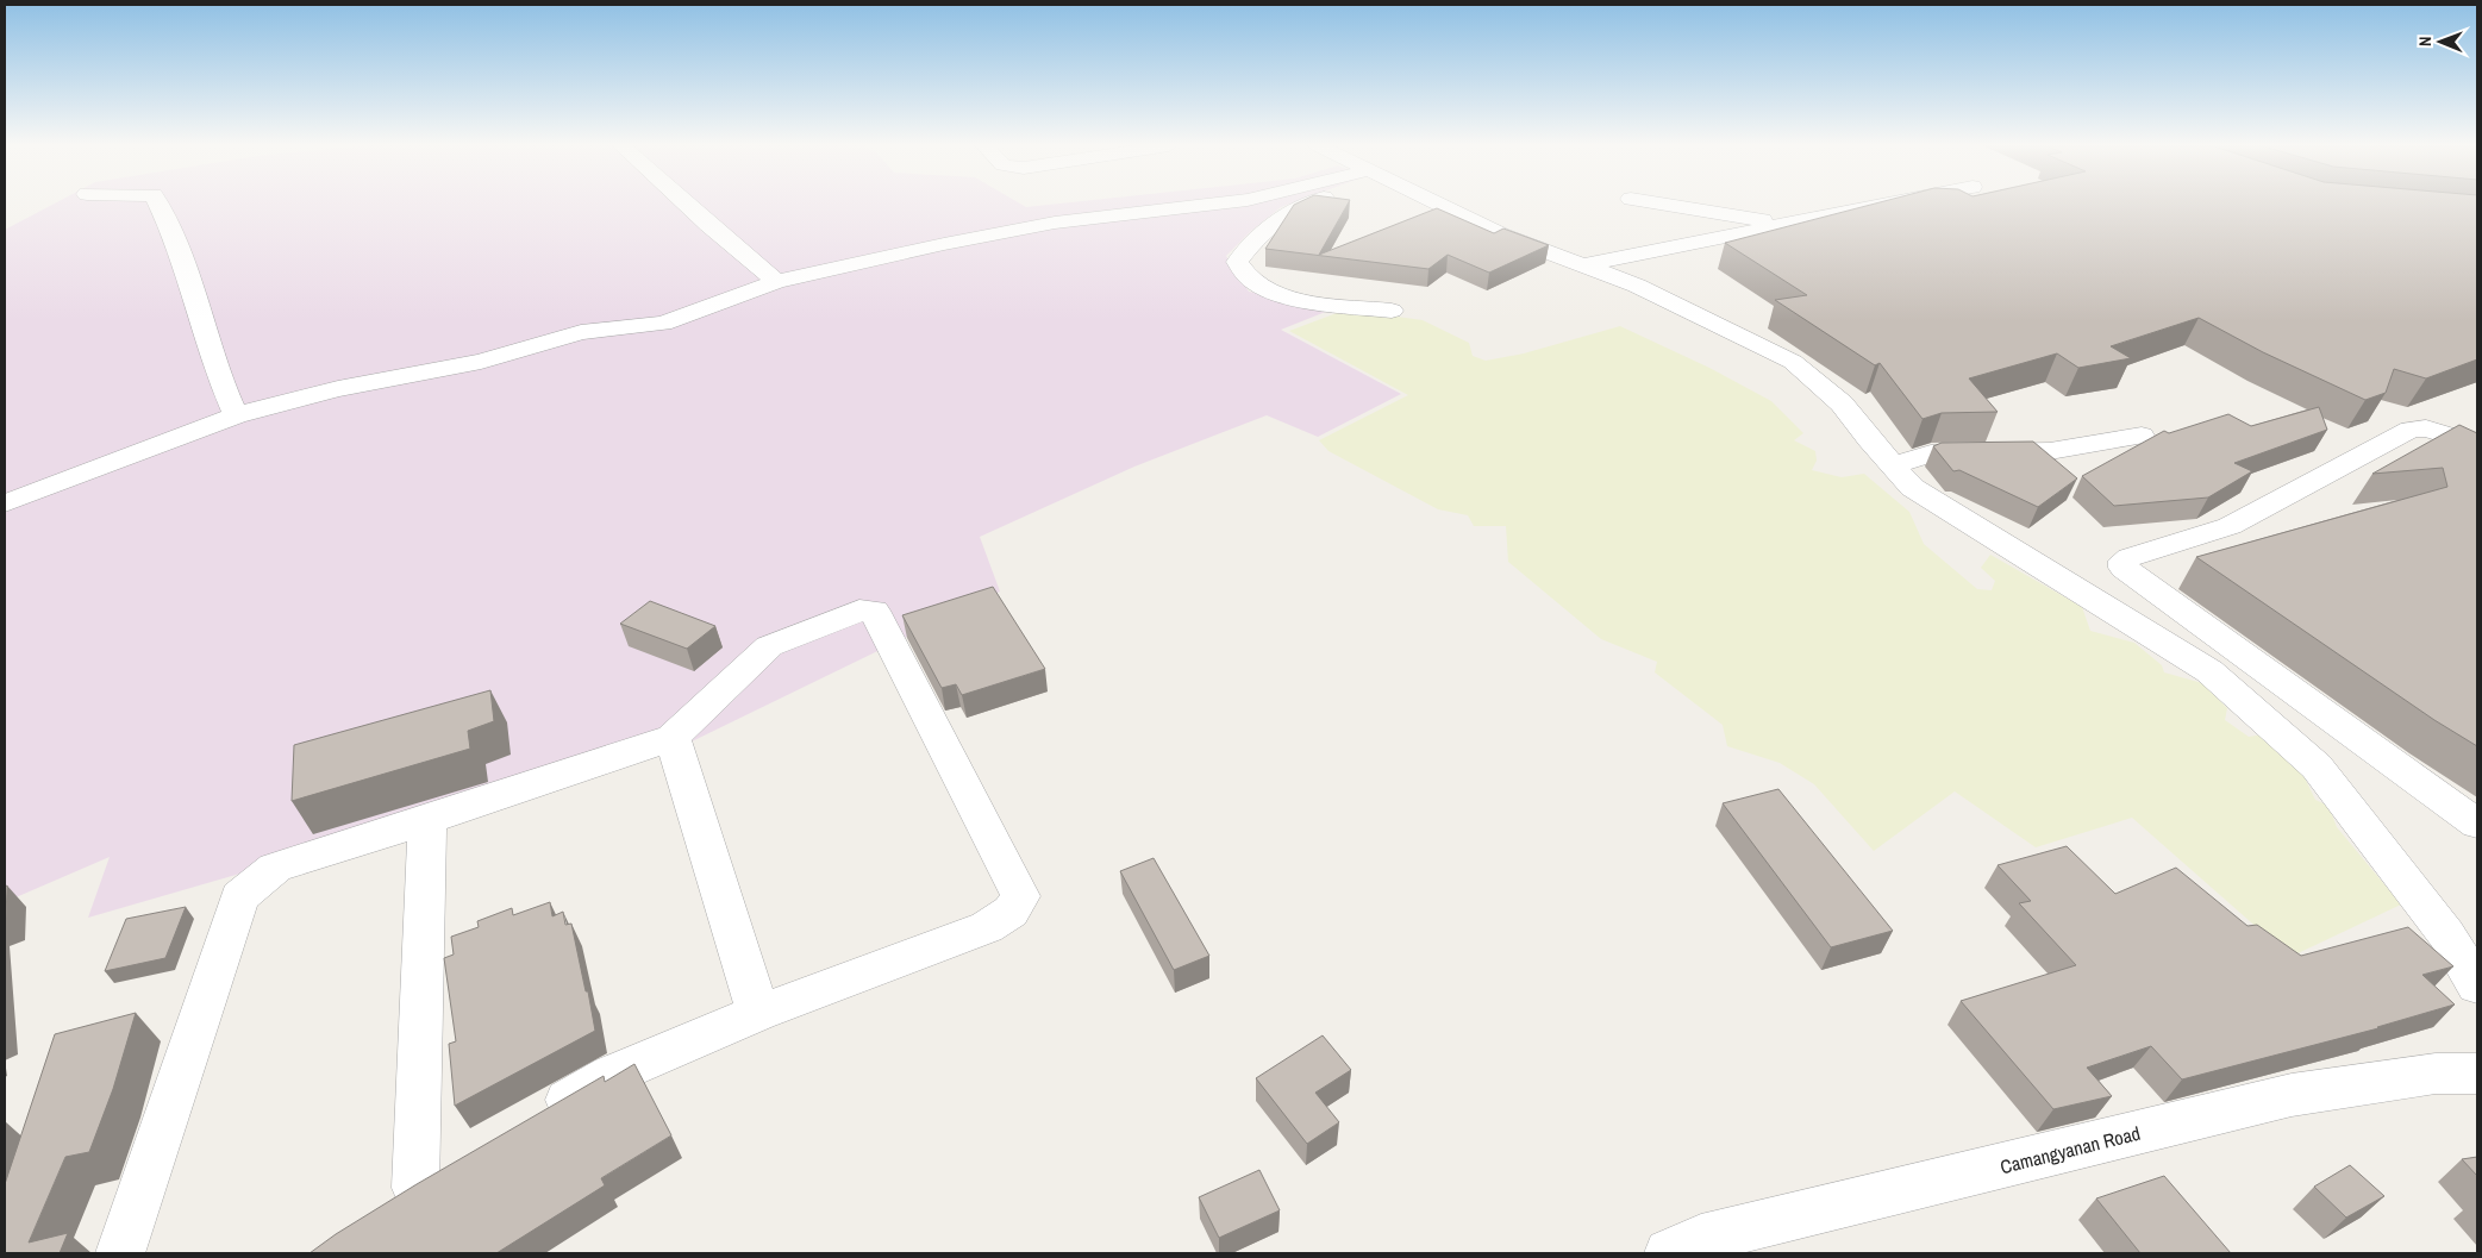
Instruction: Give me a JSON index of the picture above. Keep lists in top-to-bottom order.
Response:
{
  "streets": {
    "street": ["Camangyanan Road"]
  },
  "north": "left"
}
